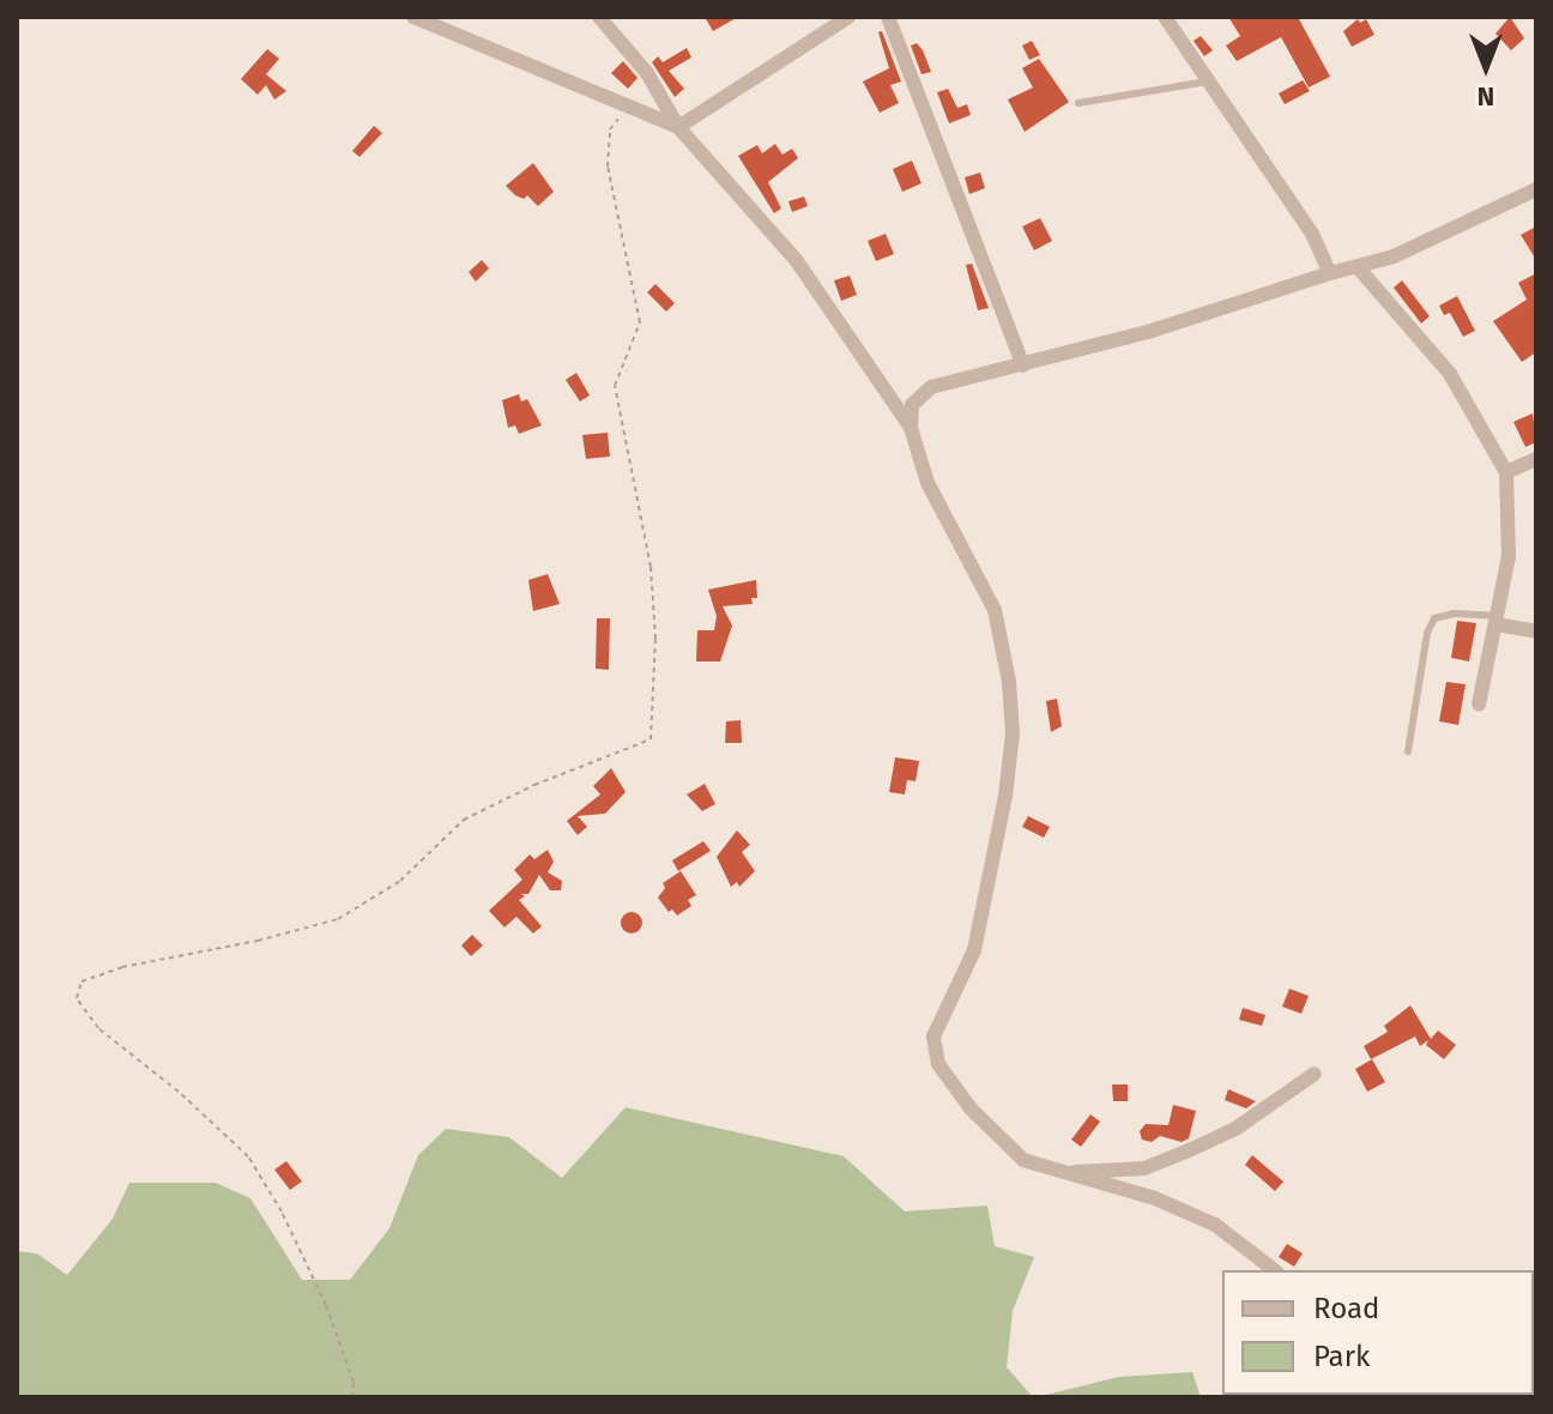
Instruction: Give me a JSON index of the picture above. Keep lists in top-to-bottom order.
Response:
{
  "legend": ["Road", "Park"],
  "north": "bottom"
}
